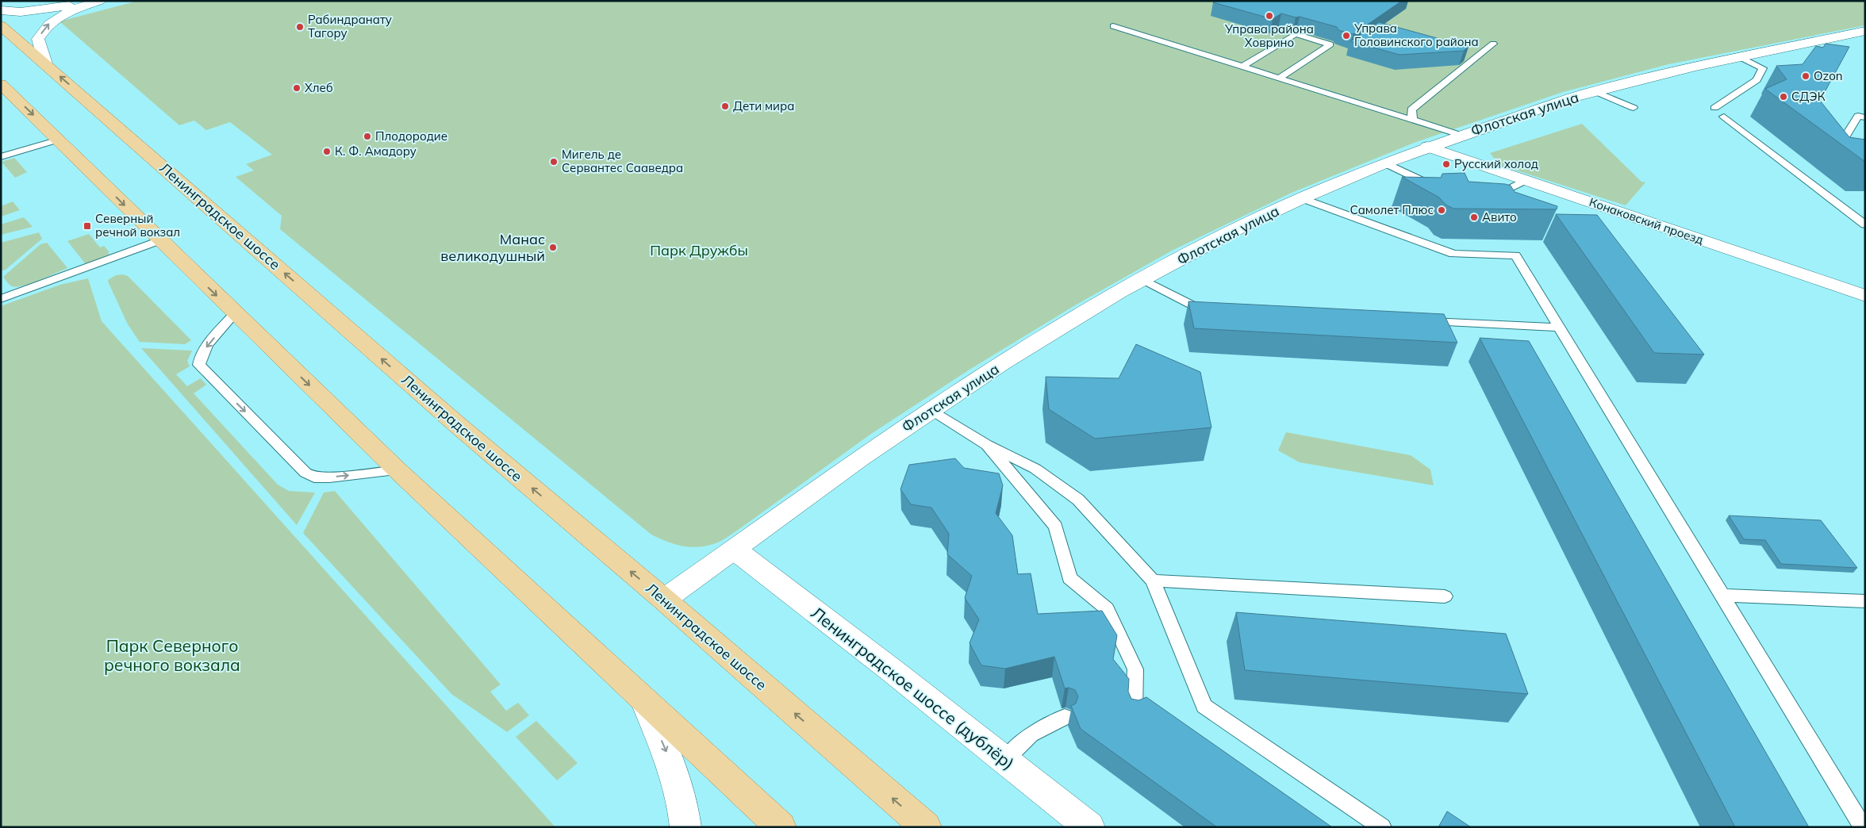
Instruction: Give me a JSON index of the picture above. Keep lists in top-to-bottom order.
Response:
{
  "streets": {
    "main road": ["Ленинградское шоссе"],
    "street": ["Флотская улица", "Конаковский проезд", "Ленинградское шоссе (дублёр)"]
  },
  "crossings": [
    ["Флотская улица", "Ленинградское шоссе"],
    ["Флотская улица", "Конаковский проезд"],
    ["Флотская улица", "Ленинградское шоссе (дублёр)"]
  ],
  "parks": ["Парк Дружбы", "Парк Северного речного вокзала"],
  "places": {
    "other": [
      "Управа района Ховрино",
      "Рабиндранату Тагору",
      "Управа Головинского района",
      "Ozon",
      "Хлеб",
      "СДЭК",
      "Дети мира",
      "Плодородие",
      "К. Ф. Амадору",
      "Мигель де Сервантес Сааведра",
      "Русский холод",
      "Самолет Плюс",
      "Авито",
      "Манас великодушный"
    ],
    "transit": ["Северный речной вокзал"]
  }
}
